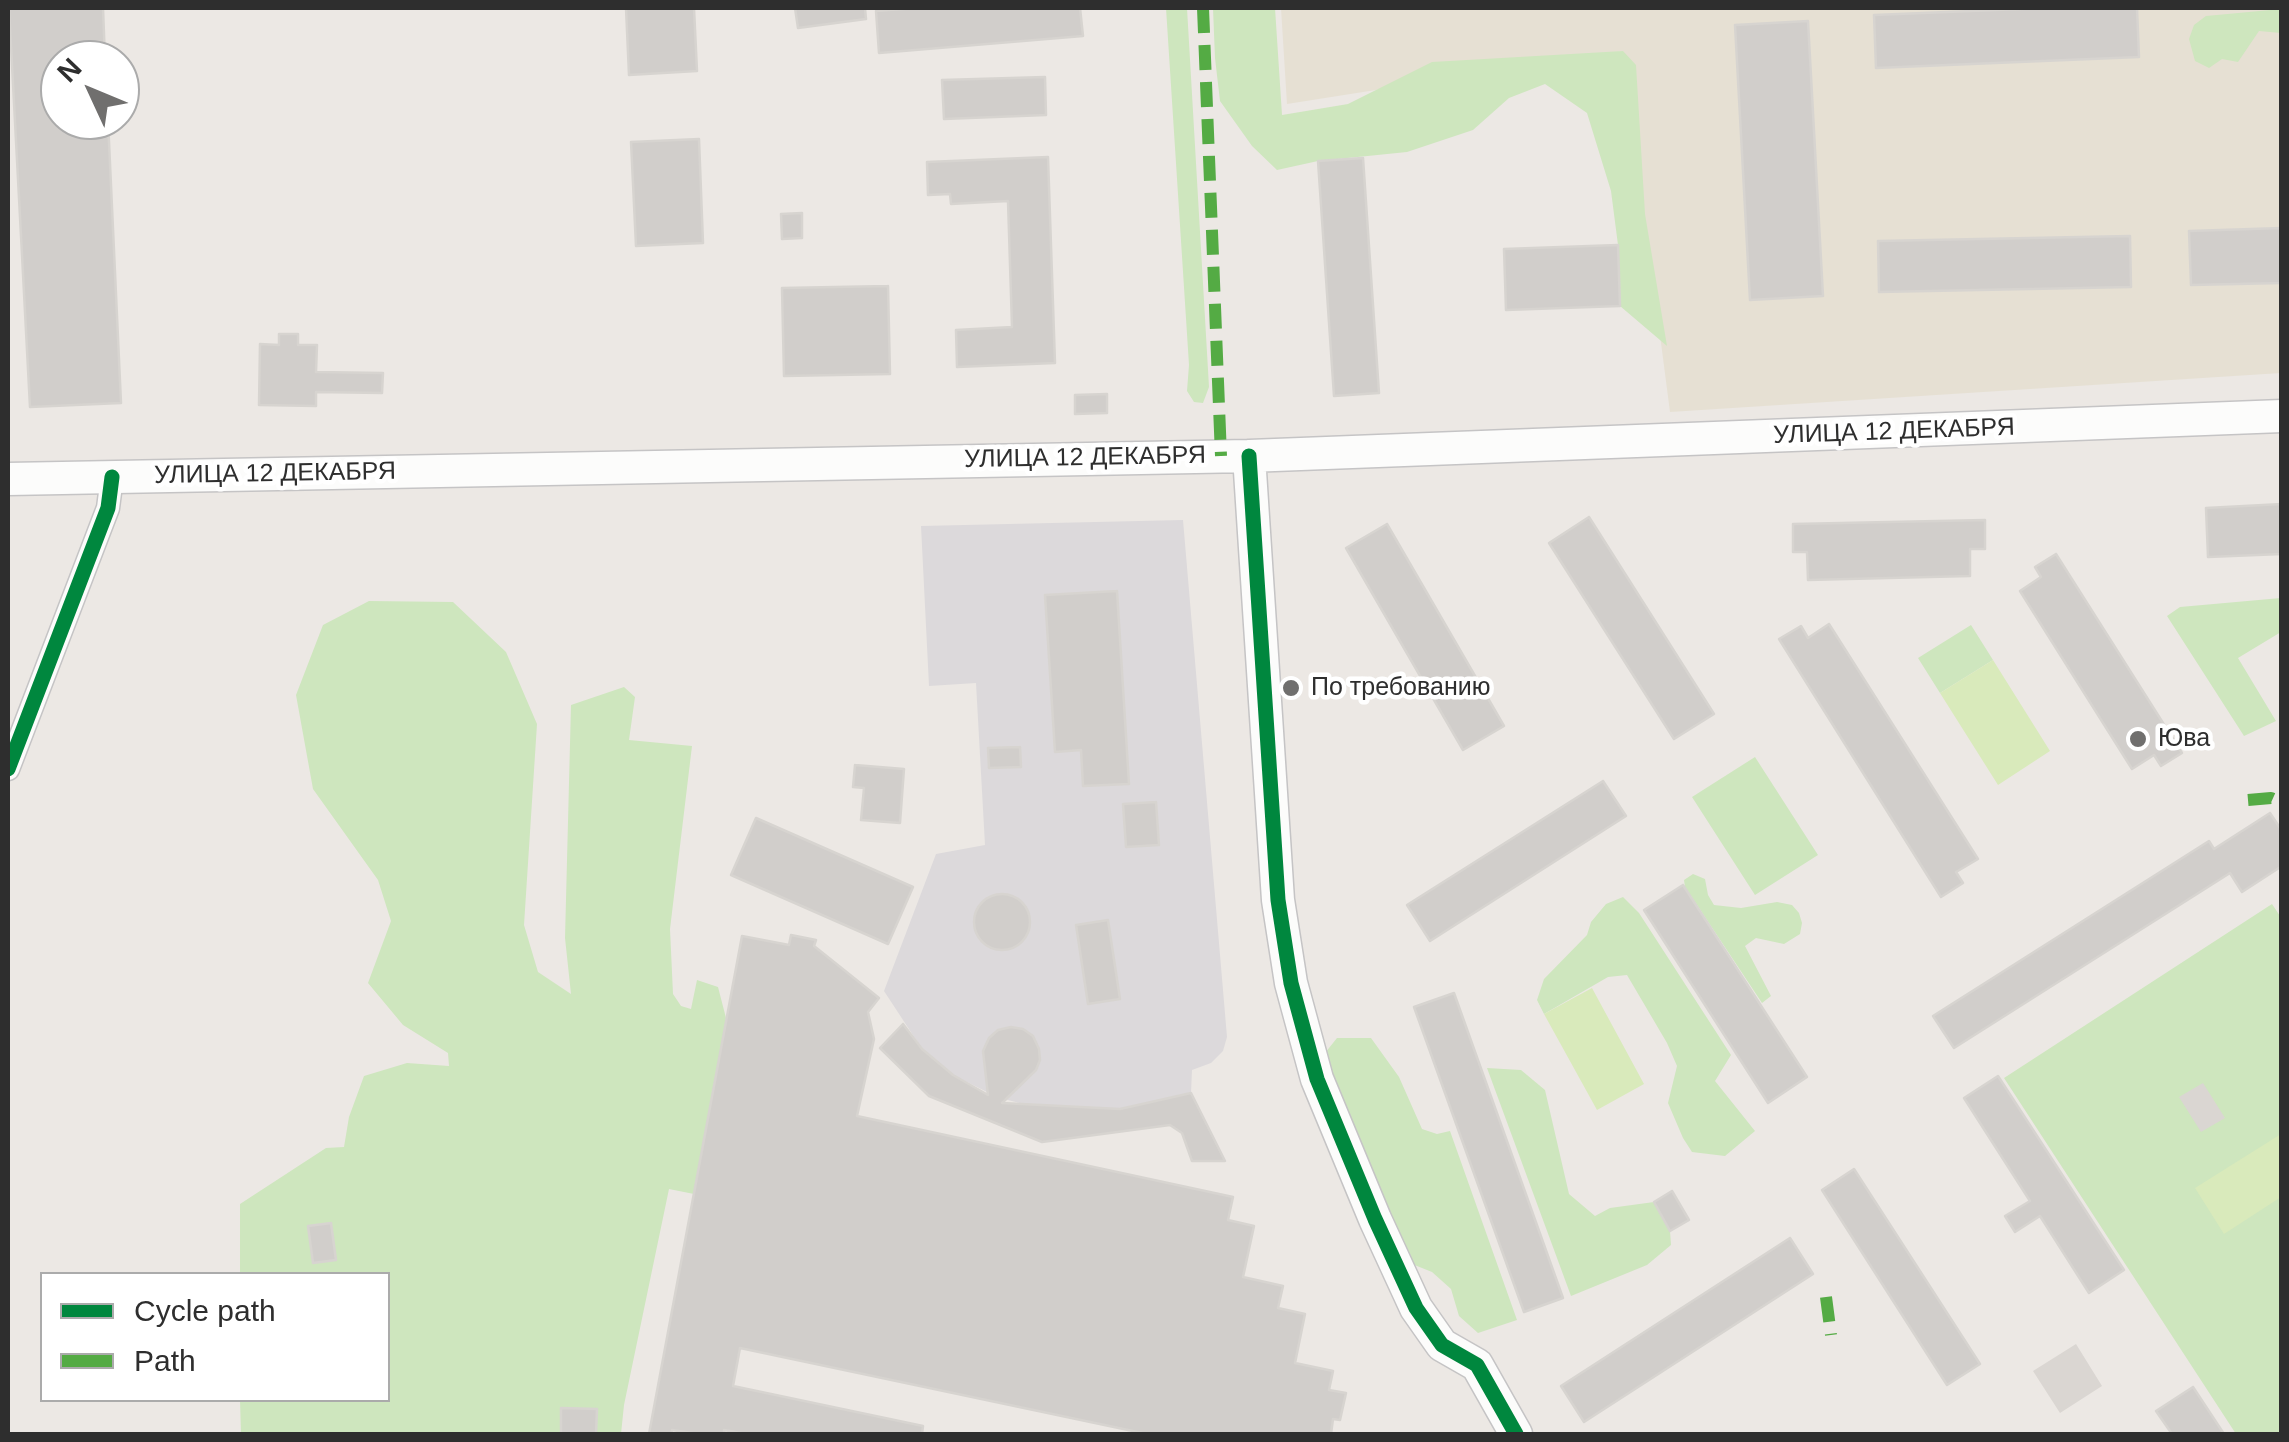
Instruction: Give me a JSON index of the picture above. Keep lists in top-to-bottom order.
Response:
{
  "streets": {
    "main road": ["УЛИЦА 12 ДЕКАБРЯ"]
  },
  "places": ["По требованию", "Юва"],
  "legend": ["Cycle path", "Path"],
  "north": "top left"
}
